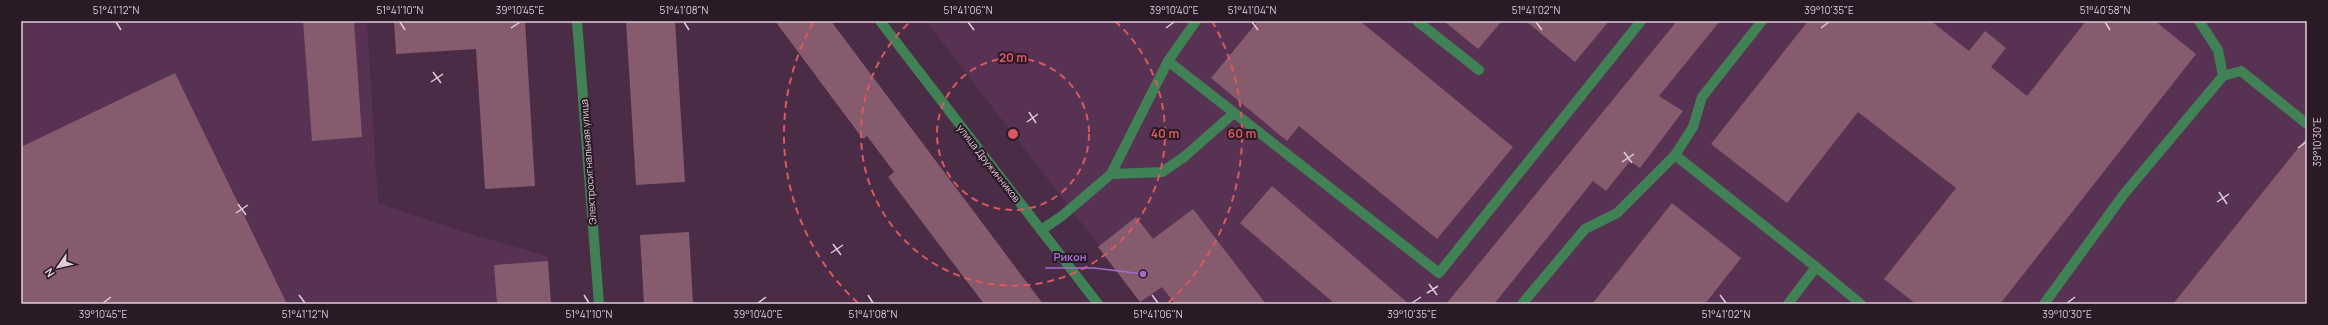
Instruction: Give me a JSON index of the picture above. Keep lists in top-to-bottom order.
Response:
{
  "streets": {
    "street": ["Электросигнальная улица", "улица Дружинников"]
  },
  "places": ["Рикон"],
  "north": "bottom left",
  "coordinates": [
    "51°41'12\"N",
    "51°41'10\"N",
    "39°10'45\"E",
    "51°41'08\"N",
    "51°41'06\"N",
    "39°10'40\"E",
    "51°41'04\"N",
    "51°41'02\"N",
    "39°10'35\"E",
    "51°40'58\"N",
    "39°10'30\"E"
  ],
  "rings": ["20 m", "40 m", "60 m"]
}
